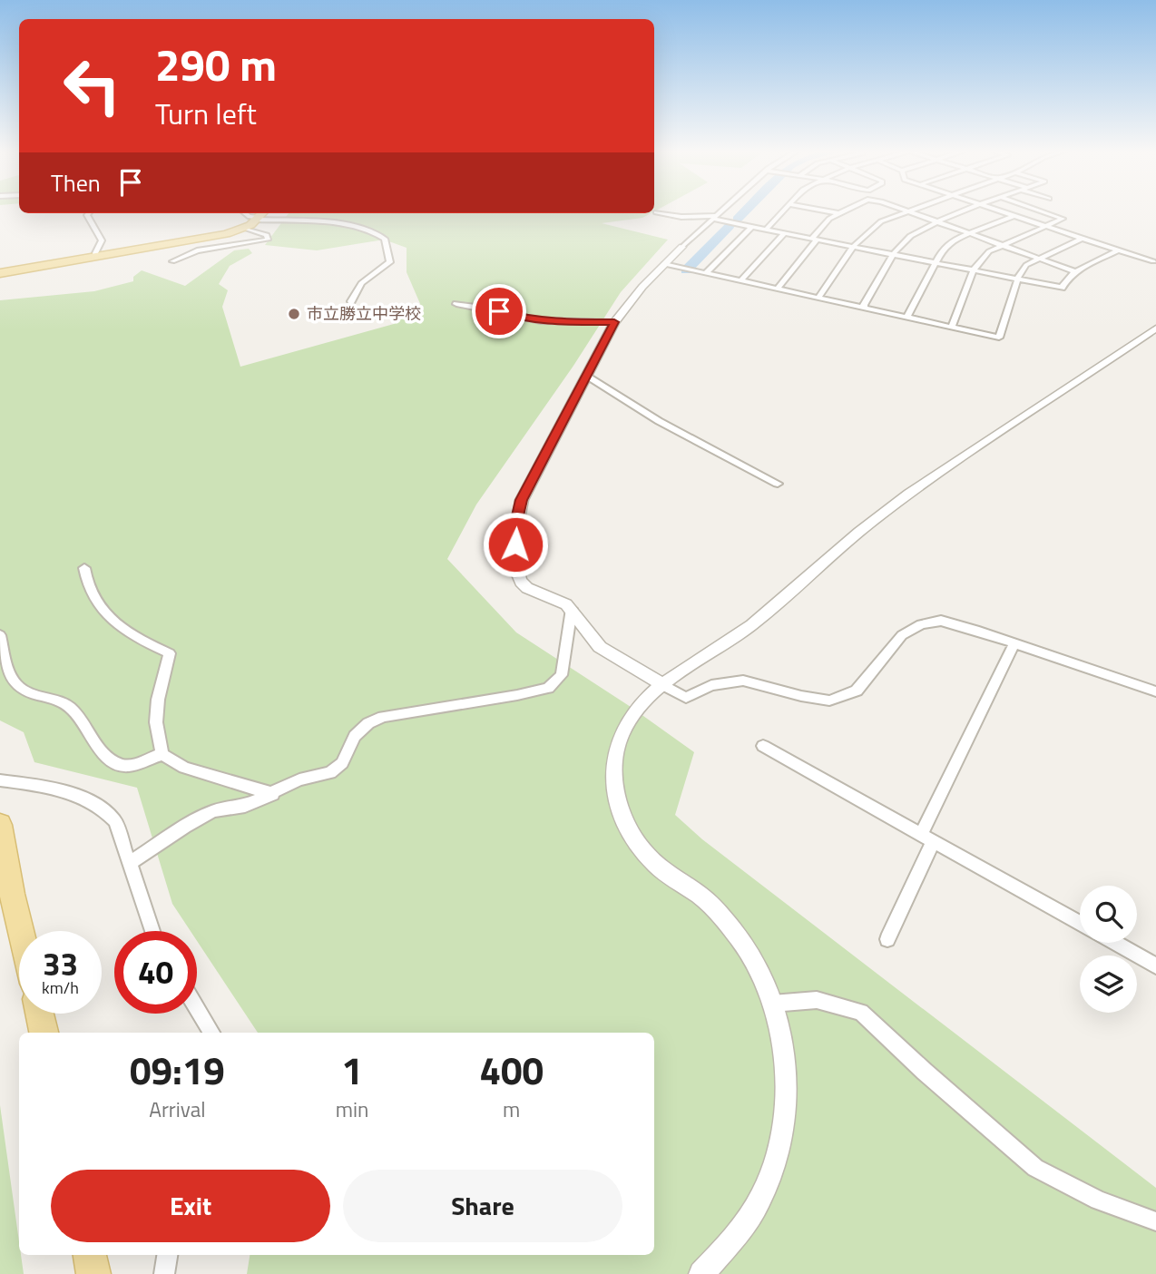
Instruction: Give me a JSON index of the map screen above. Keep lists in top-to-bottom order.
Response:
{
  "places": ["市立勝立中学校"],
  "page": {
    "turn": ["290 m", "Turn left"],
    "then": "Then",
    "speed": "33 km/h",
    "limit": "40",
    "eta": [
      "09:19",
      "Arrival",
      "1",
      "min",
      "400",
      "m"
    ],
    "buttons": ["Exit", "Share"]
  }
}
